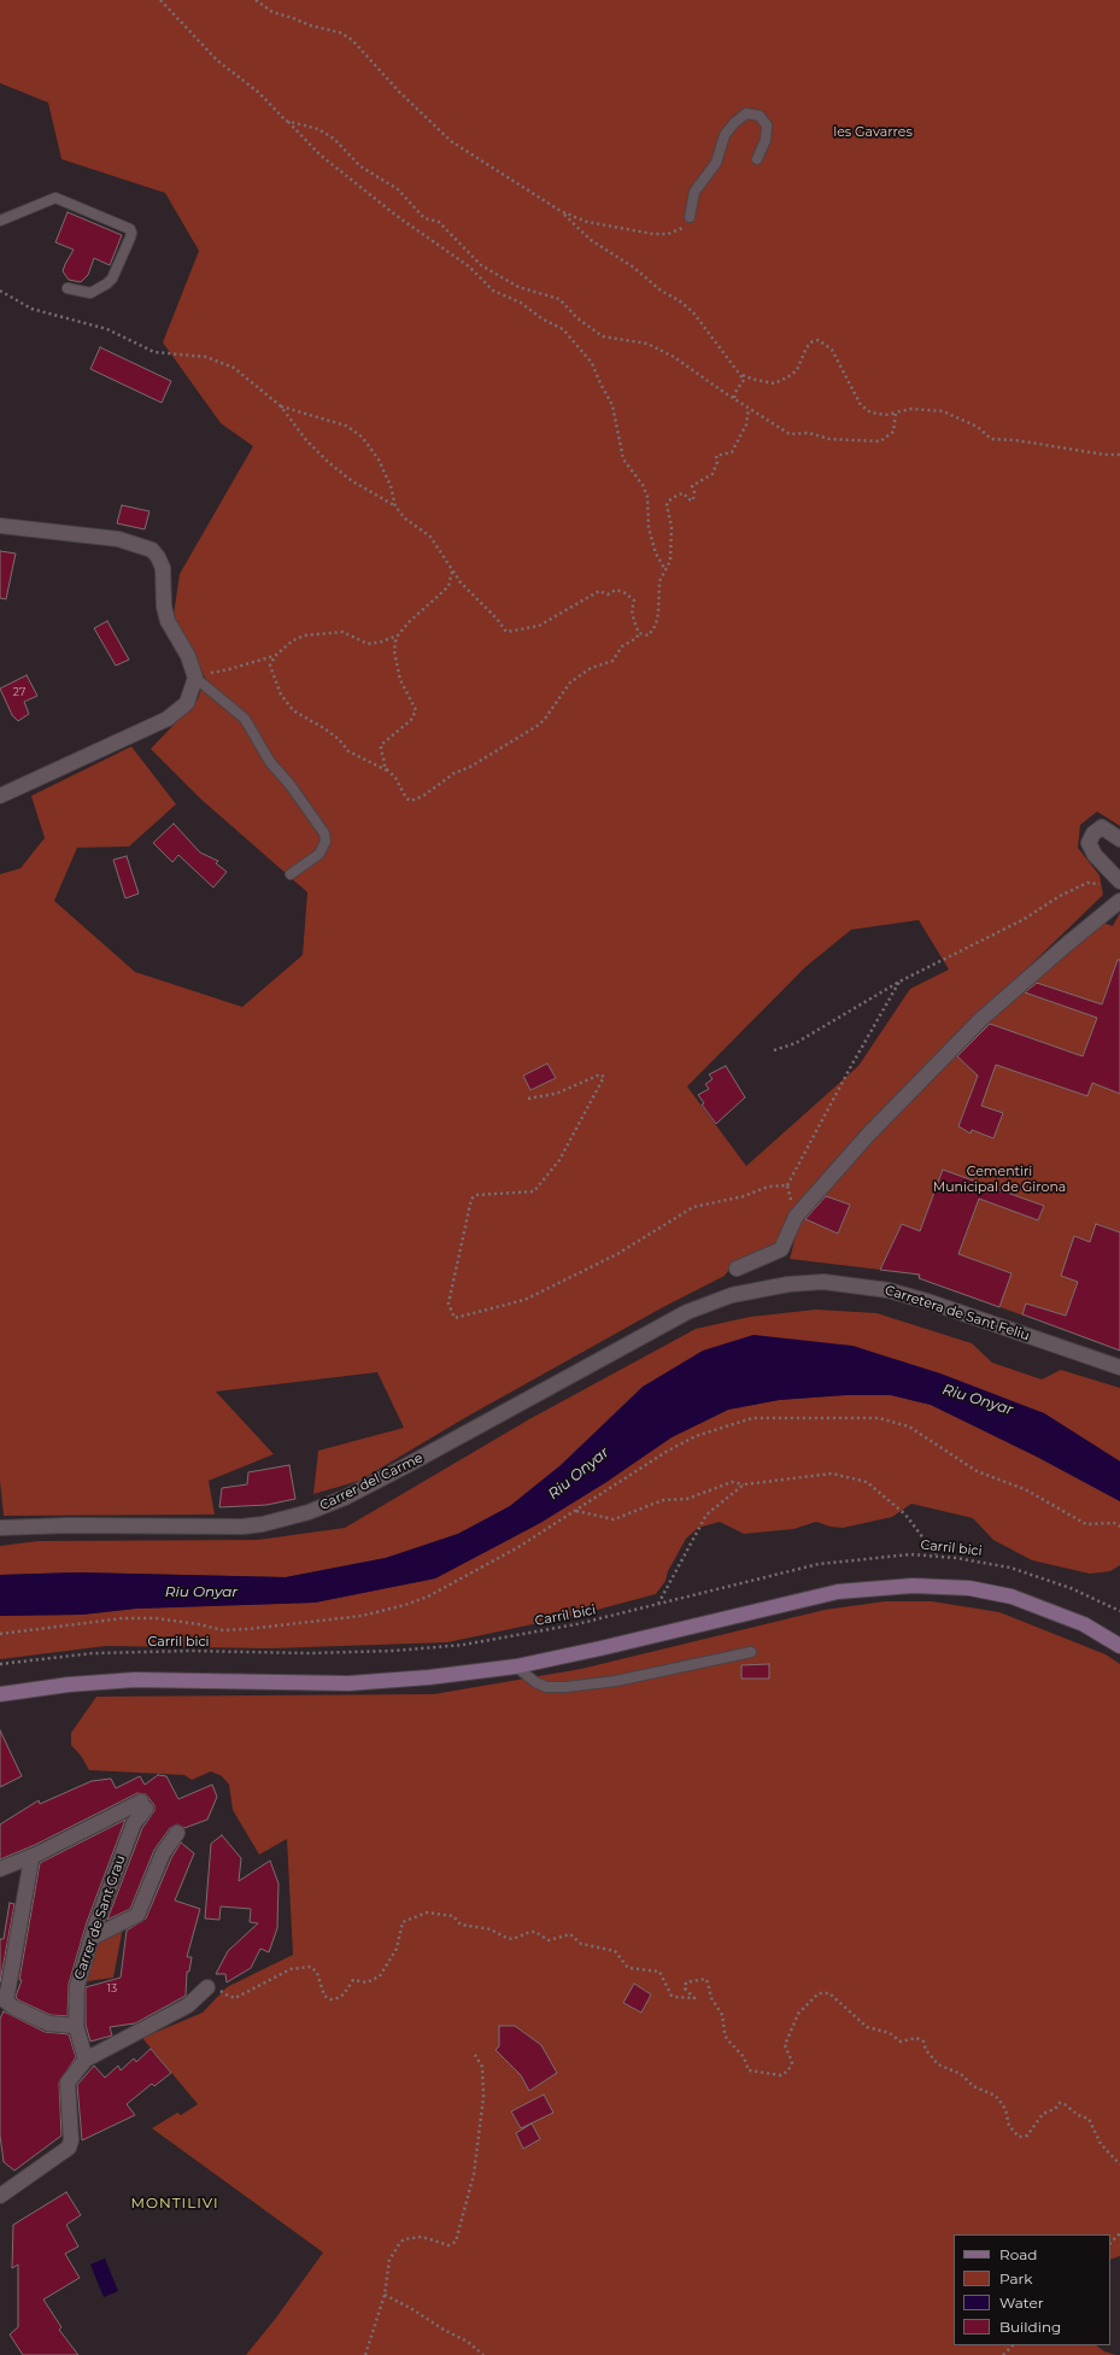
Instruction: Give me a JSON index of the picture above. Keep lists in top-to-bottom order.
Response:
{
  "streets": {
    "street": ["Carretera de Sant Feliu", "Carrer del Carme", "Carrer de Sant Grau"],
    "path": ["Carril bici"]
  },
  "crossings": [
    ["Carretera de Sant Feliu", "Carrer del Carme"]
  ],
  "districts": ["MONTILIVI"],
  "water": ["Riu Onyar"],
  "parks": ["les Gavarres", "Cementiri Municipal de Girona"],
  "house_numbers": ["27", "13"],
  "legend": [
    "Road",
    "Park",
    "Water",
    "Building"
  ]
}
